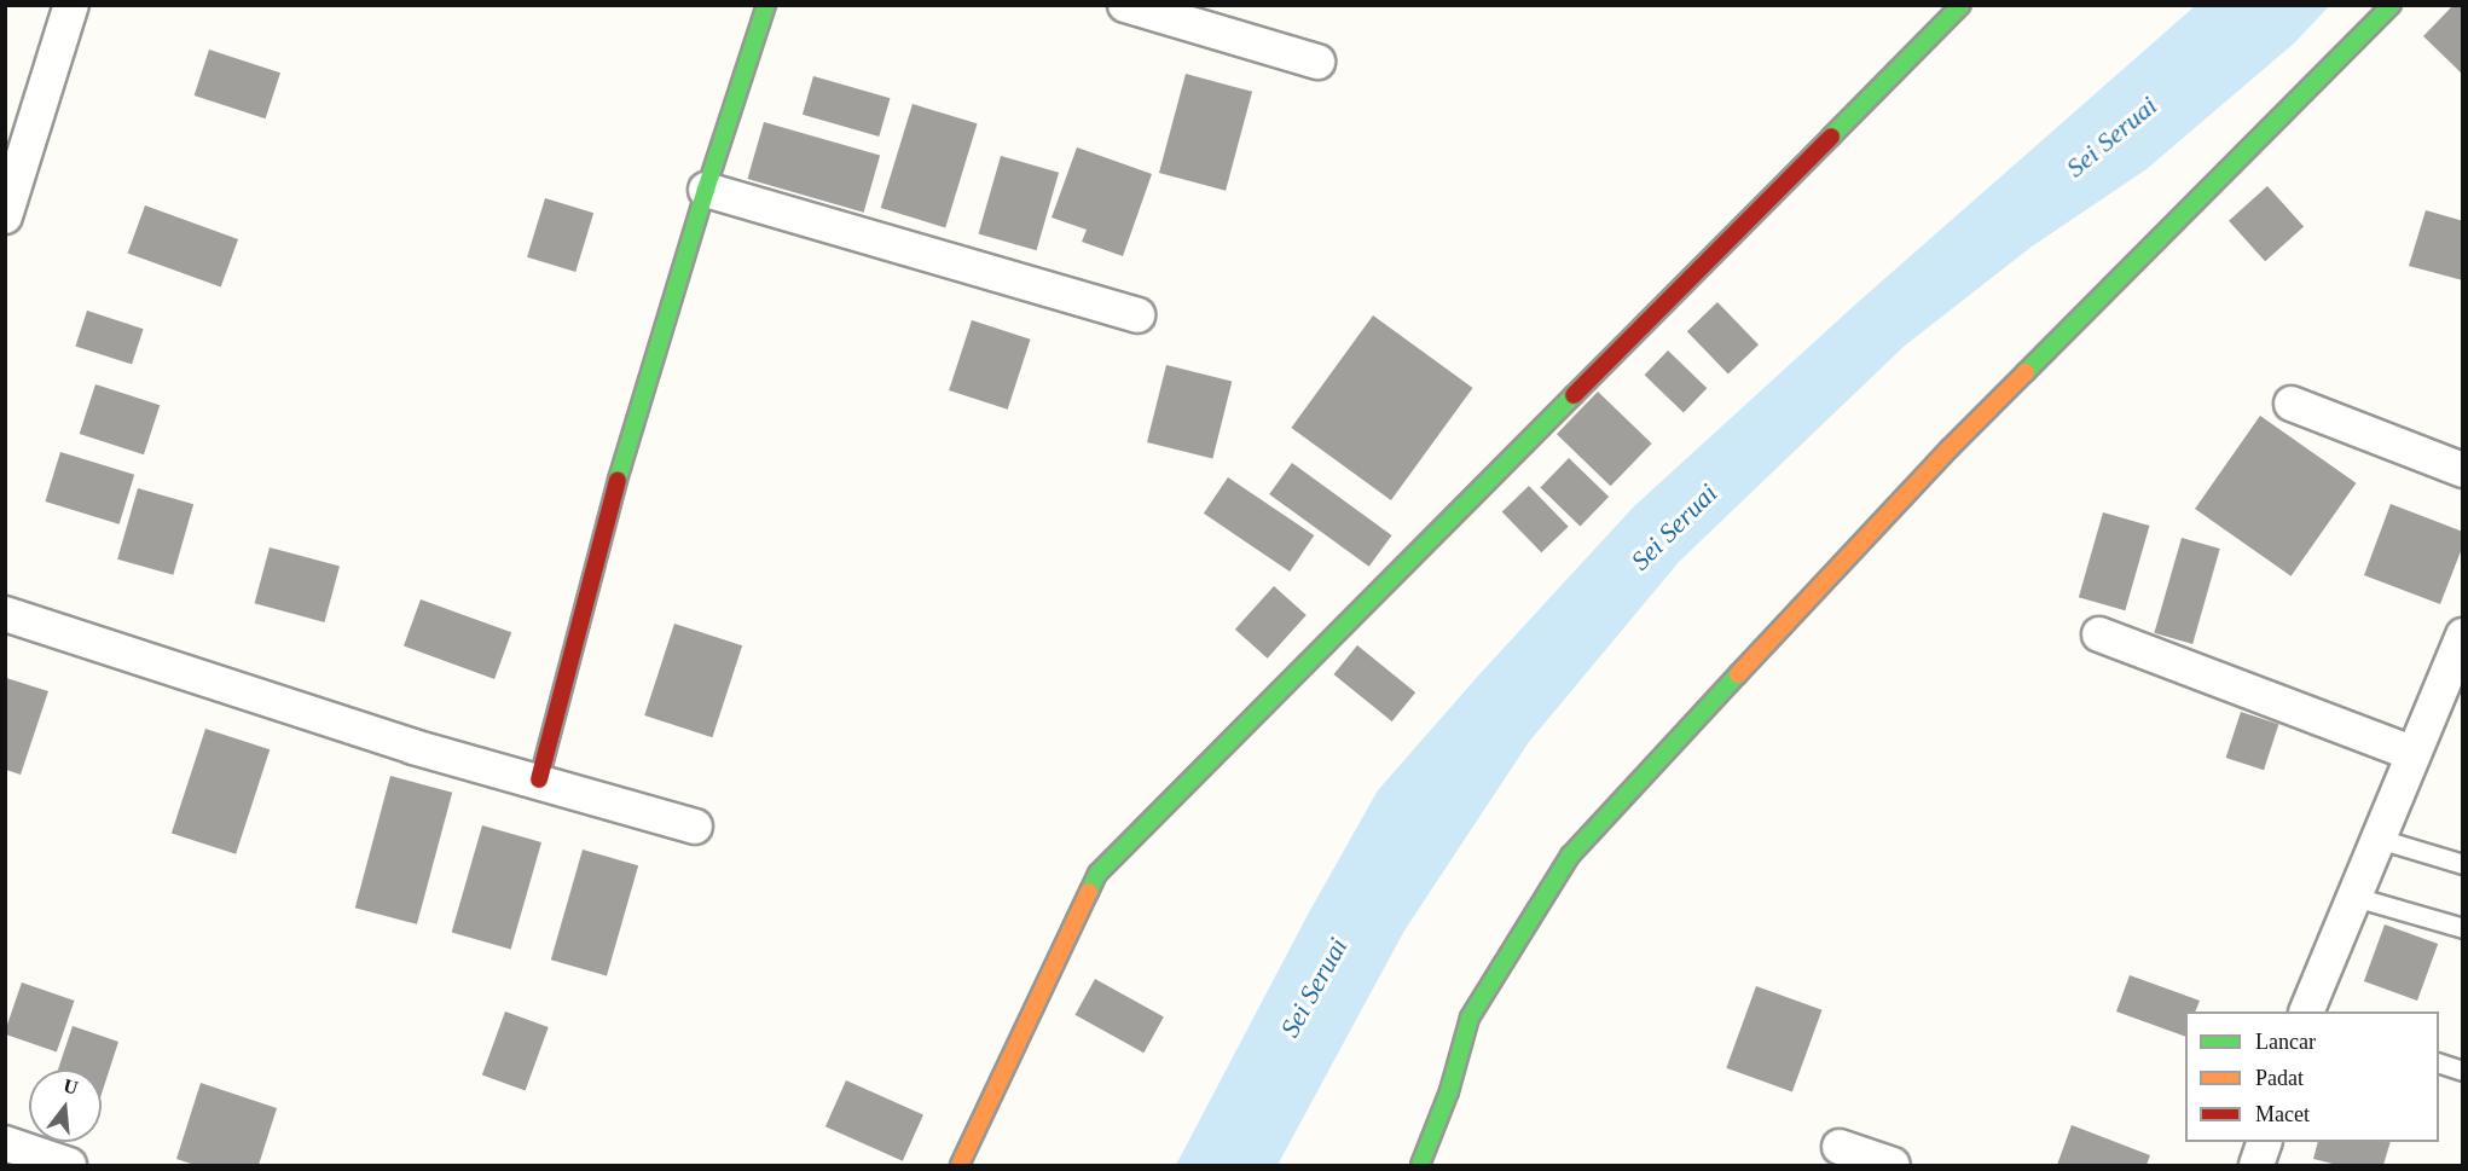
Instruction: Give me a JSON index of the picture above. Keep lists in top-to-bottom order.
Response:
{
  "water": ["Sei Seruai"],
  "legend": ["Lancar", "Padat", "Macet"],
  "north": "top"
}
